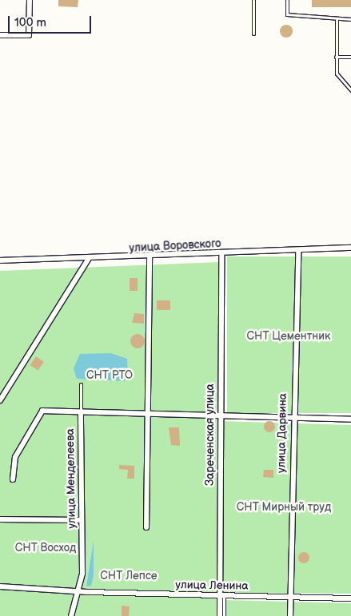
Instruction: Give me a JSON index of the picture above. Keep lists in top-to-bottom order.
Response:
{
  "streets": {
    "street": [
      "улица Воровского",
      "улица Дарвина",
      "Зареченская улица",
      "улица Менделеева",
      "улица Ленина"
    ]
  },
  "crossings": [
    ["улица Воровского", "улица Дарвина"],
    ["улица Воровского", "Зареченская улица"],
    ["улица Дарвина", "улица Ленина"],
    ["Зареченская улица", "улица Ленина"],
    ["улица Менделеева", "улица Ленина"]
  ],
  "parks": [
    "СНТ Цементник",
    "СНТ РТО",
    "СНТ Мирный труд",
    "СНТ Восход",
    "СНТ Лепсе"
  ],
  "scale_bar": "100 m"
}
